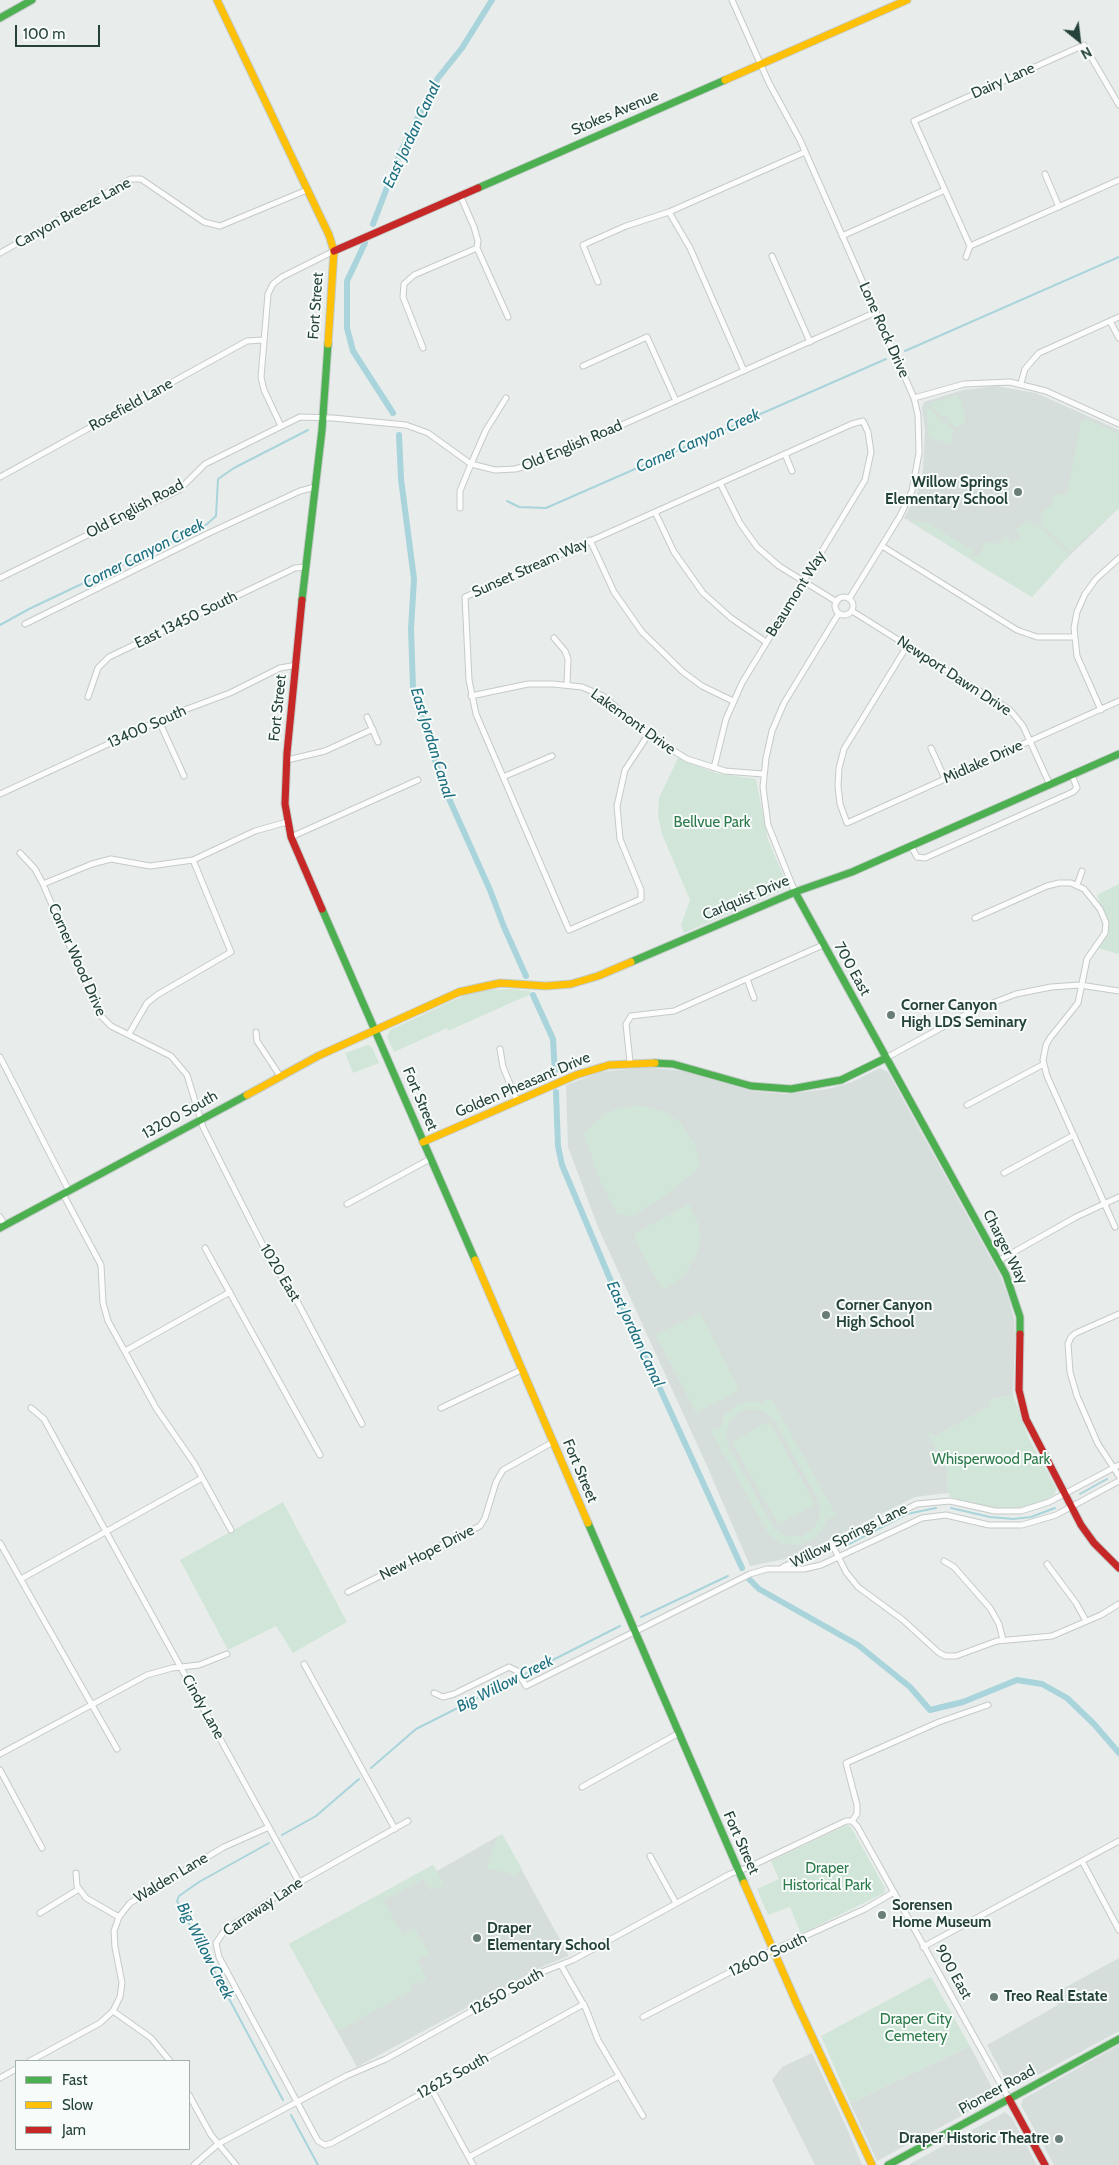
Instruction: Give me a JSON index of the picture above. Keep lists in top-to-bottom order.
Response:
{
  "streets": {
    "street": [
      "Dairy Lane",
      "Stokes Avenue",
      "Canyon Breeze Lane",
      "Fort Street",
      "Lone Rock Drive",
      "Rosefield Lane",
      "Old English Road",
      "Sunset Stream Way",
      "Beaumont Way",
      "East 13450 South",
      "Newport Dawn Drive",
      "Lakemont Drive",
      "13400 South",
      "Midlake Drive",
      "Carlquist Drive",
      "Corner Wood Drive",
      "700 East",
      "Golden Pheasant Drive",
      "13200 South",
      "Charger Way",
      "1020 East",
      "Willow Springs Lane",
      "New Hope Drive",
      "Cindy Lane",
      "Walden Lane",
      "Carraway Lane",
      "12600 South",
      "900 East",
      "12650 South",
      "12625 South",
      "Pioneer Road"
    ]
  },
  "crossings": [
    ["Stokes Avenue", "Fort Street"],
    ["Stokes Avenue", "Lone Rock Drive"],
    ["Canyon Breeze Lane", "Fort Street"],
    ["Fort Street", "Old English Road"],
    ["Fort Street", "East 13450 South"],
    ["Fort Street", "13400 South"],
    ["Fort Street", "Carlquist Drive"],
    ["Fort Street", "Golden Pheasant Drive"],
    ["Fort Street", "13200 South"],
    ["Fort Street", "Willow Springs Lane"],
    ["Fort Street", "New Hope Drive"],
    ["Fort Street", "12600 South"],
    ["Fort Street", "12650 South"],
    ["Lone Rock Drive", "Old English Road"],
    ["Lone Rock Drive", "Newport Dawn Drive"],
    ["Sunset Stream Way", "Beaumont Way"],
    ["Sunset Stream Way", "Lakemont Drive"],
    ["Beaumont Way", "Lakemont Drive"],
    ["Newport Dawn Drive", "Midlake Drive"],
    ["Newport Dawn Drive", "Carlquist Drive"],
    ["Carlquist Drive", "700 East"],
    ["Carlquist Drive", "13200 South"],
    ["Corner Wood Drive", "13200 South"],
    ["Corner Wood Drive", "1020 East"],
    ["700 East", "Golden Pheasant Drive"],
    ["700 East", "Charger Way"],
    ["Golden Pheasant Drive", "Charger Way"],
    ["13200 South", "1020 East"],
    ["Charger Way", "Willow Springs Lane"],
    ["Cindy Lane", "Walden Lane"],
    ["Cindy Lane", "Carraway Lane"],
    ["Carraway Lane", "12650 South"],
    ["Carraway Lane", "12625 South"],
    ["12600 South", "900 East"],
    ["900 East", "12650 South"],
    ["900 East", "Pioneer Road"]
  ],
  "water": ["East Jordan Canal", "Corner Canyon Creek", "Big Willow Creek"],
  "parks": [
    "Bellvue Park",
    "Whisperwood Park",
    "Draper Historical Park",
    "Draper City Cemetery"
  ],
  "places": [
    "Willow Springs Elementary School",
    "Corner Canyon High LDS Seminary",
    "Corner Canyon High School",
    "Sorensen Home Museum",
    "Draper Elementary School",
    "Treo Real Estate",
    "Draper Historic Theatre"
  ],
  "legend": ["Fast", "Slow", "Jam"],
  "scale_bar": "100 m",
  "north": "bottom right"
}
